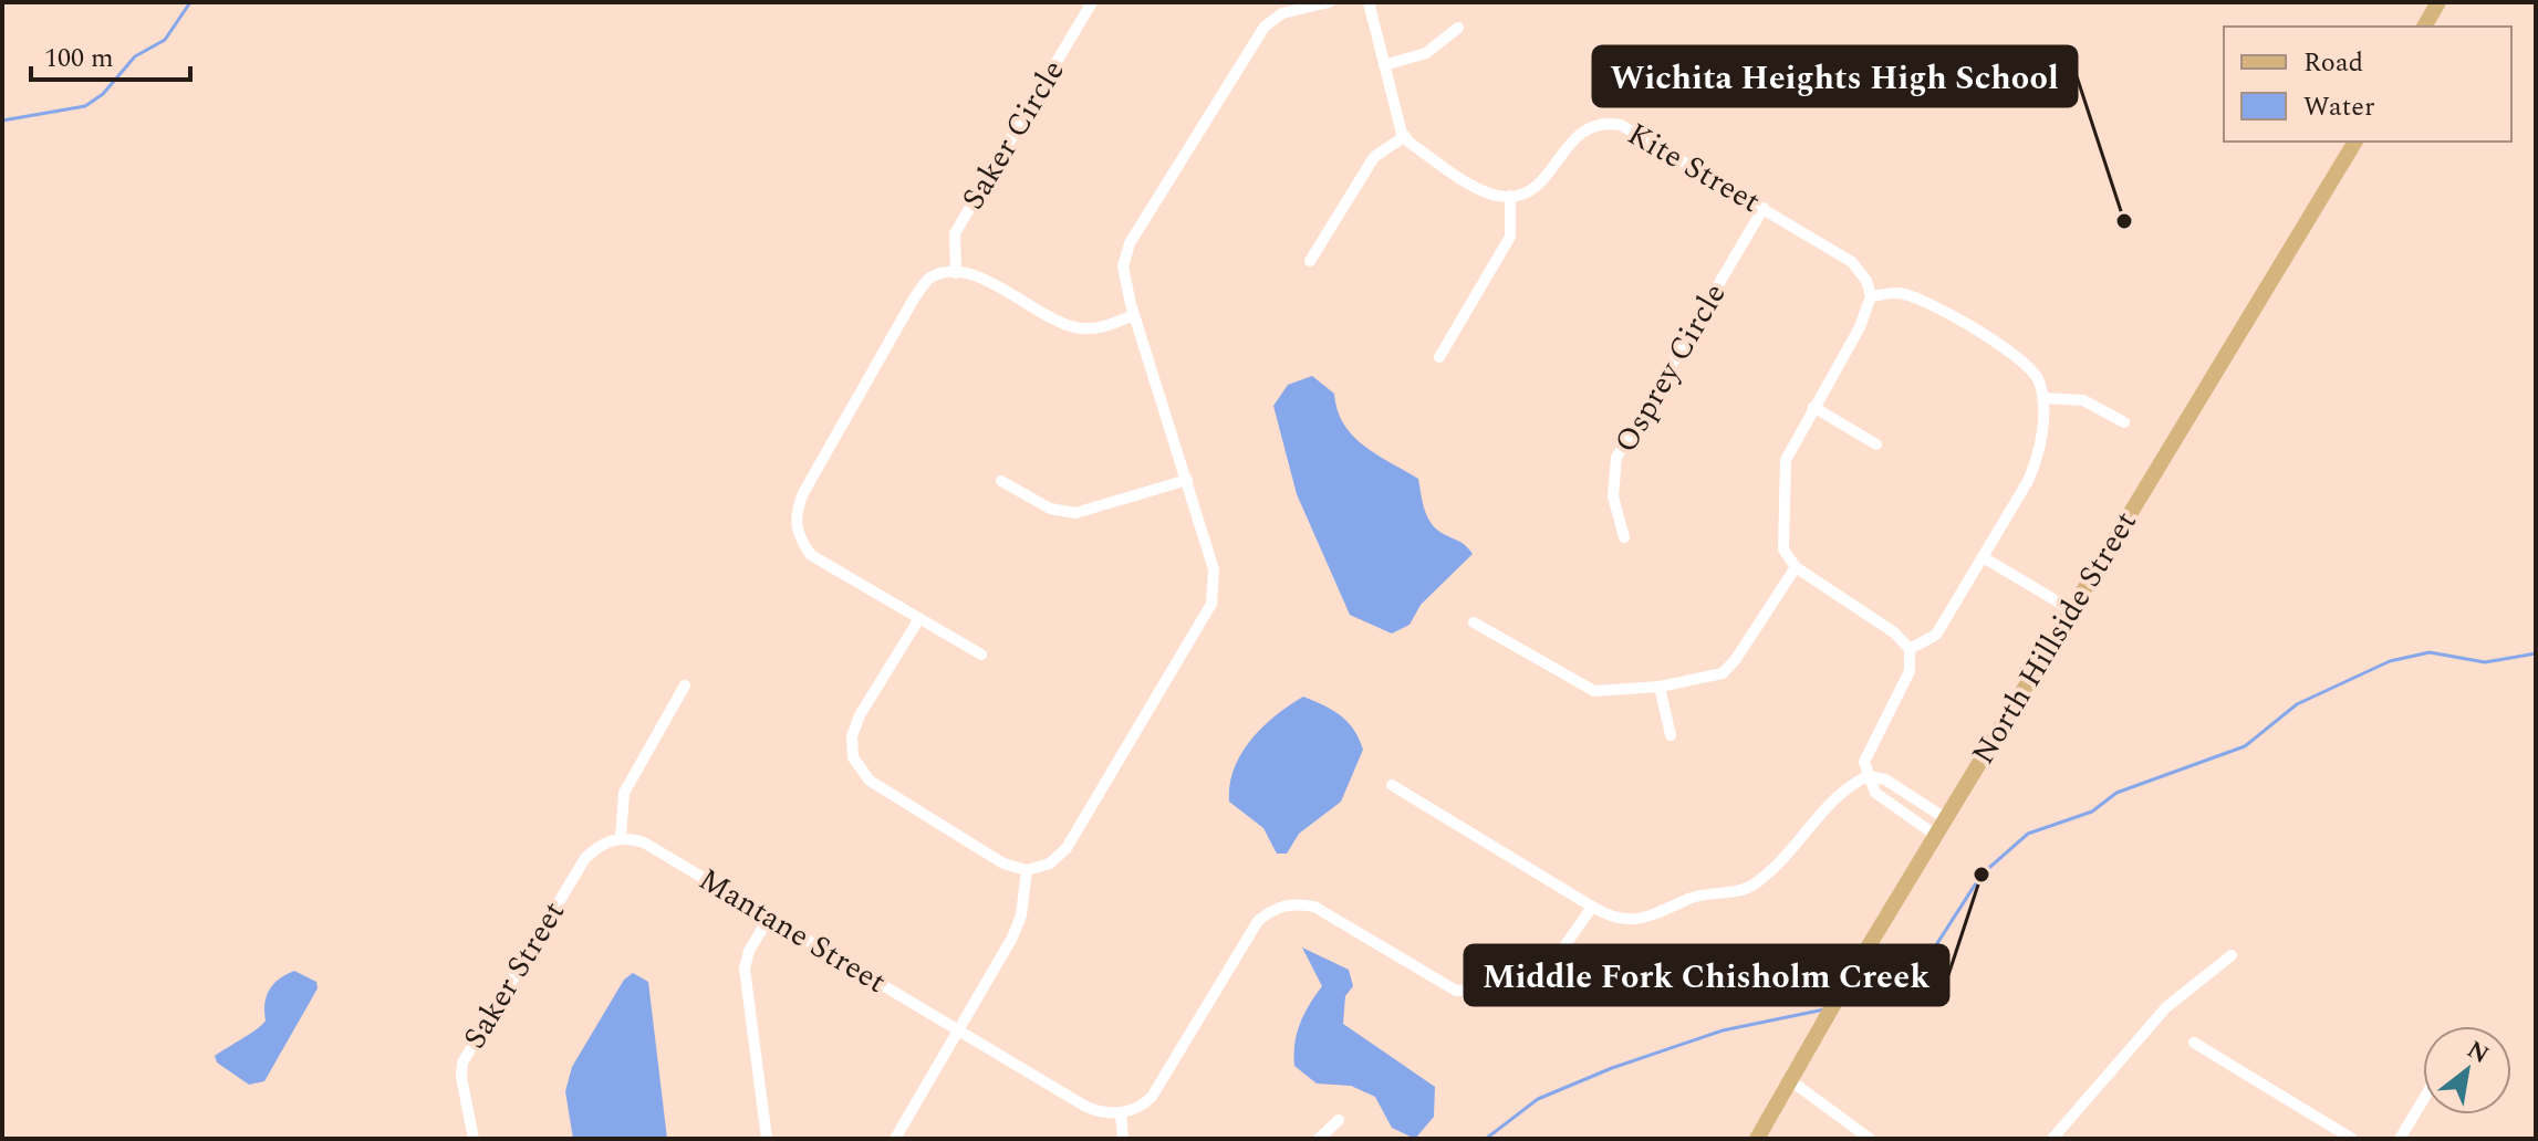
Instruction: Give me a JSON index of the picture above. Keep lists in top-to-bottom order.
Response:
{
  "streets": {
    "main road": ["North Hillside Street"],
    "street": [
      "Saker Circle",
      "Kite Street",
      "Osprey Circle",
      "Mantane Street",
      "Saker Street"
    ]
  },
  "crossings": [
    ["Kite Street", "Osprey Circle"],
    ["Mantane Street", "Saker Street"]
  ],
  "places": ["Wichita Heights High School", "Middle Fork Chisholm Creek"],
  "legend": ["Road", "Water"],
  "scale_bar": "100 m",
  "north": "top right"
}
